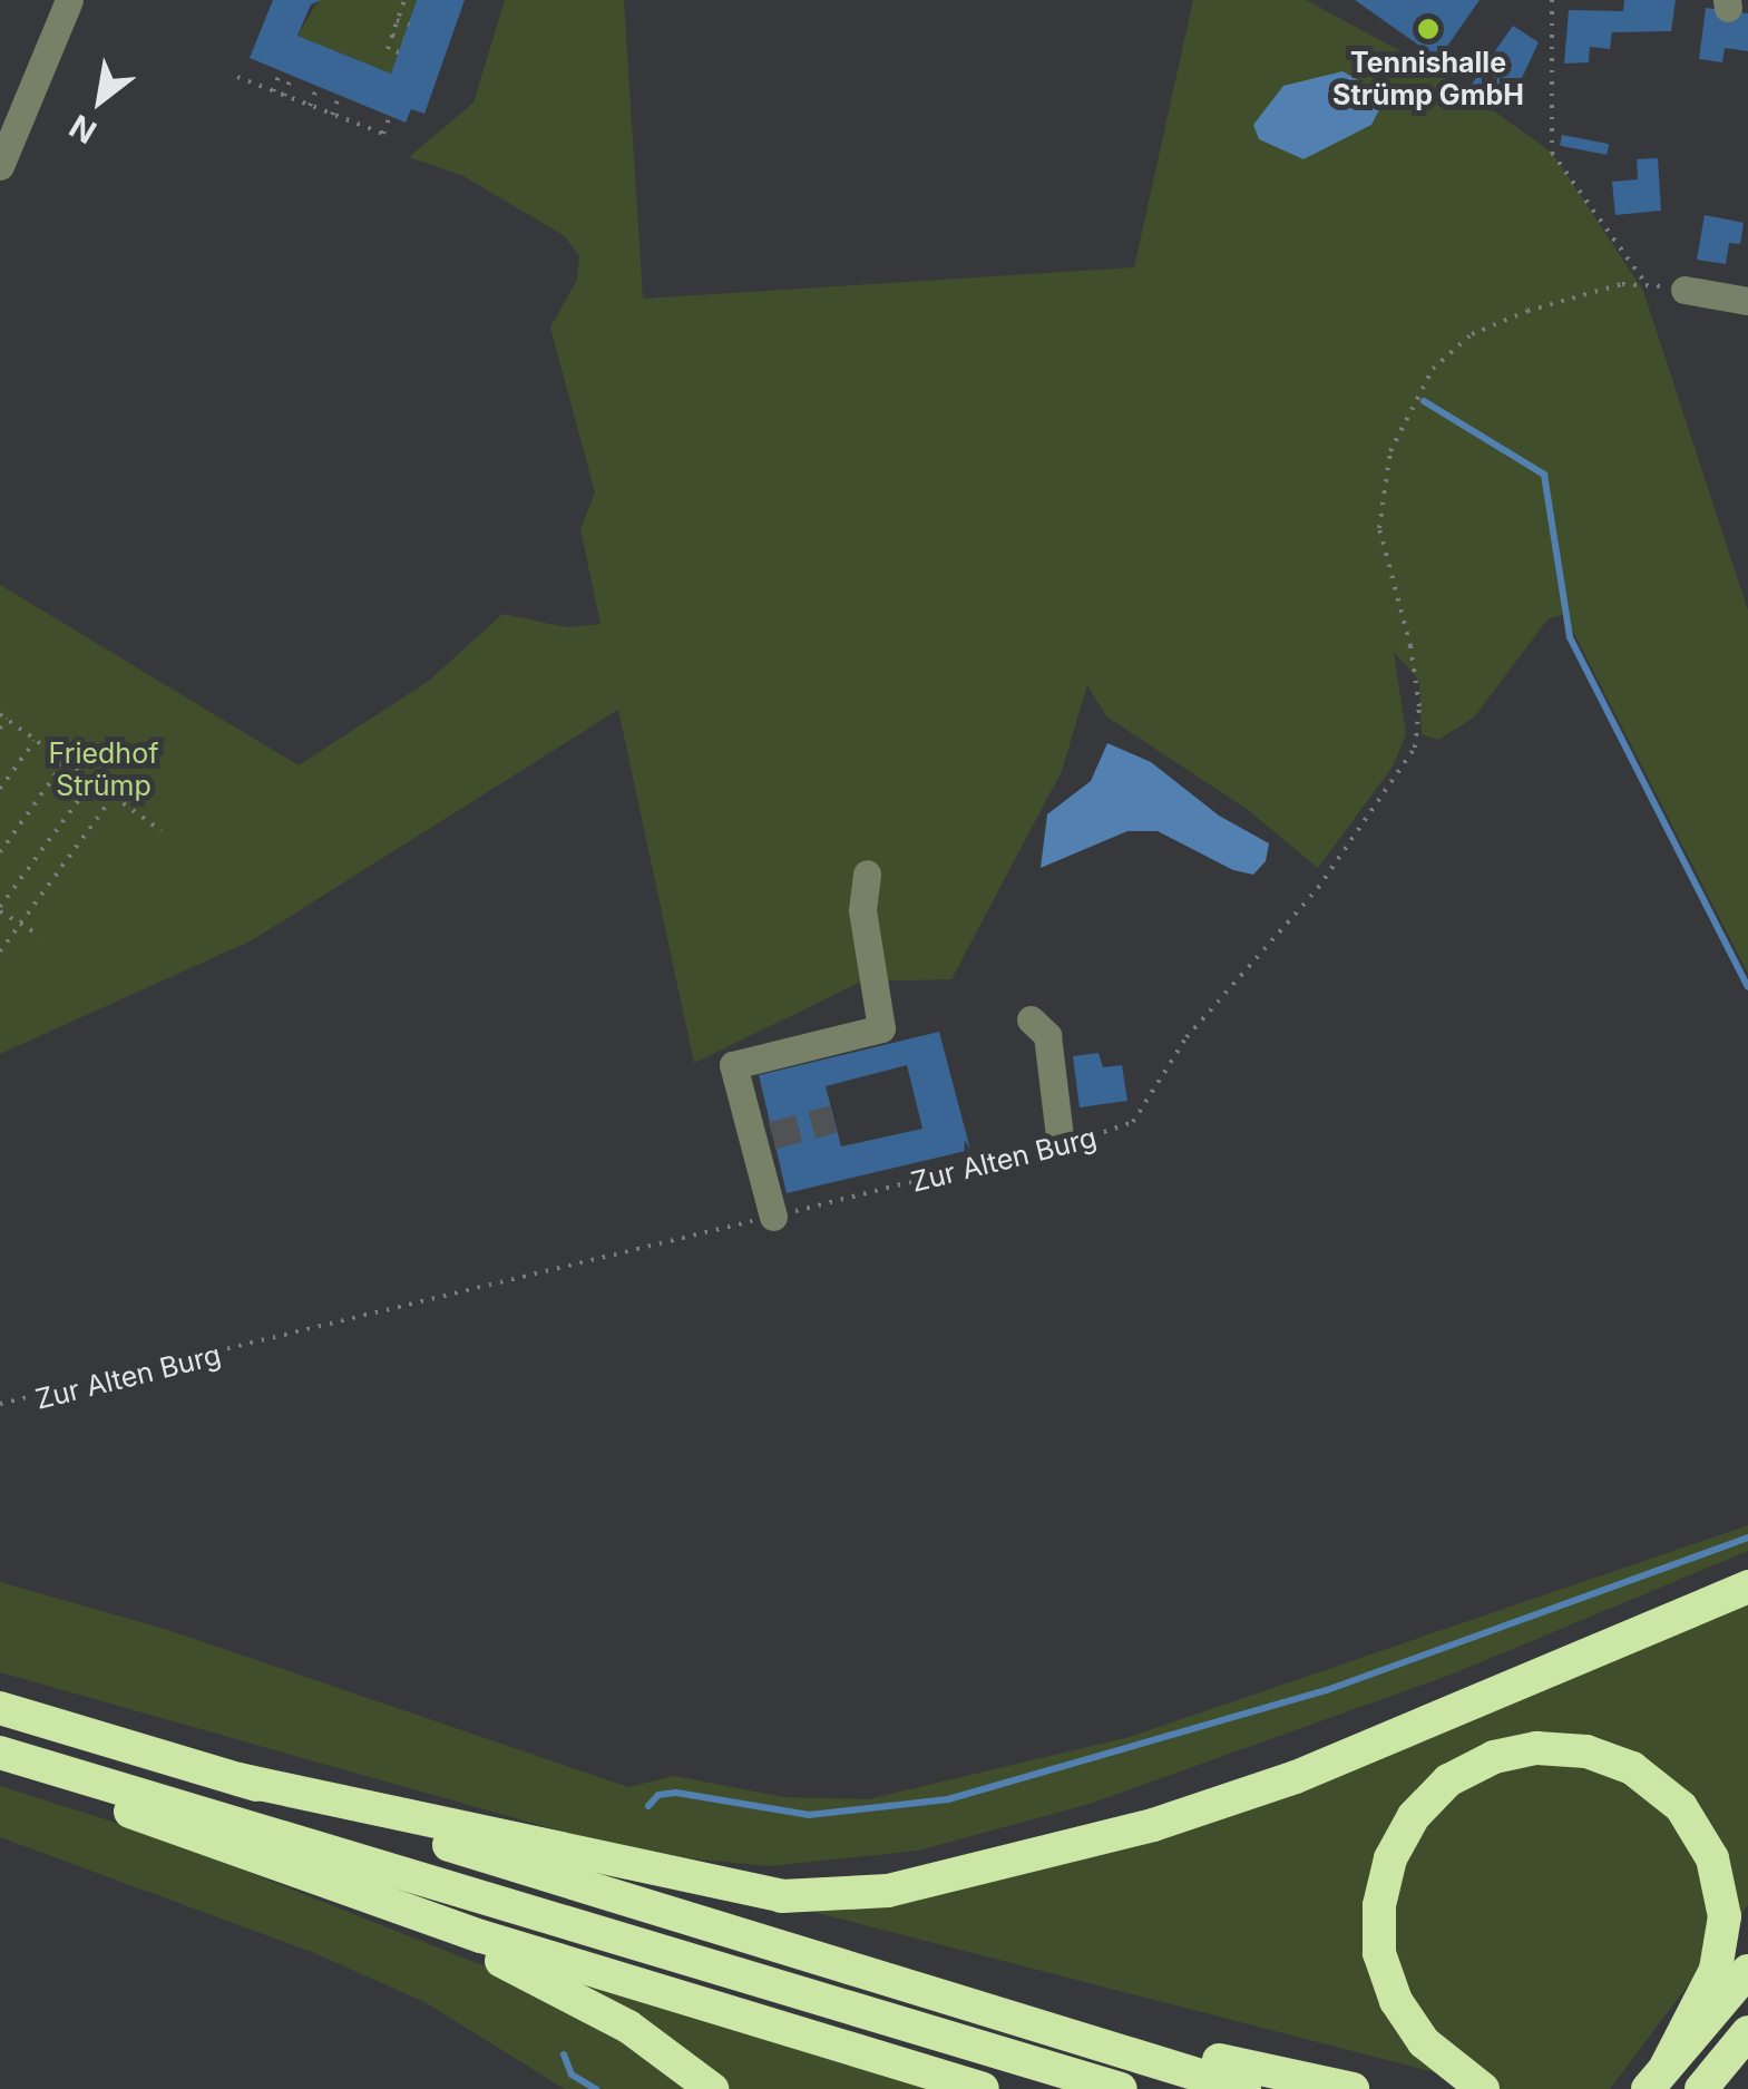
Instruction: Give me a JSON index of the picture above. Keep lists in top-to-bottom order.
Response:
{
  "streets": {
    "path": ["Zur Alten Burg"]
  },
  "parks": ["Friedhof Strümp"],
  "places": ["Tennishalle Strümp GmbH"],
  "north": "bottom left"
}
